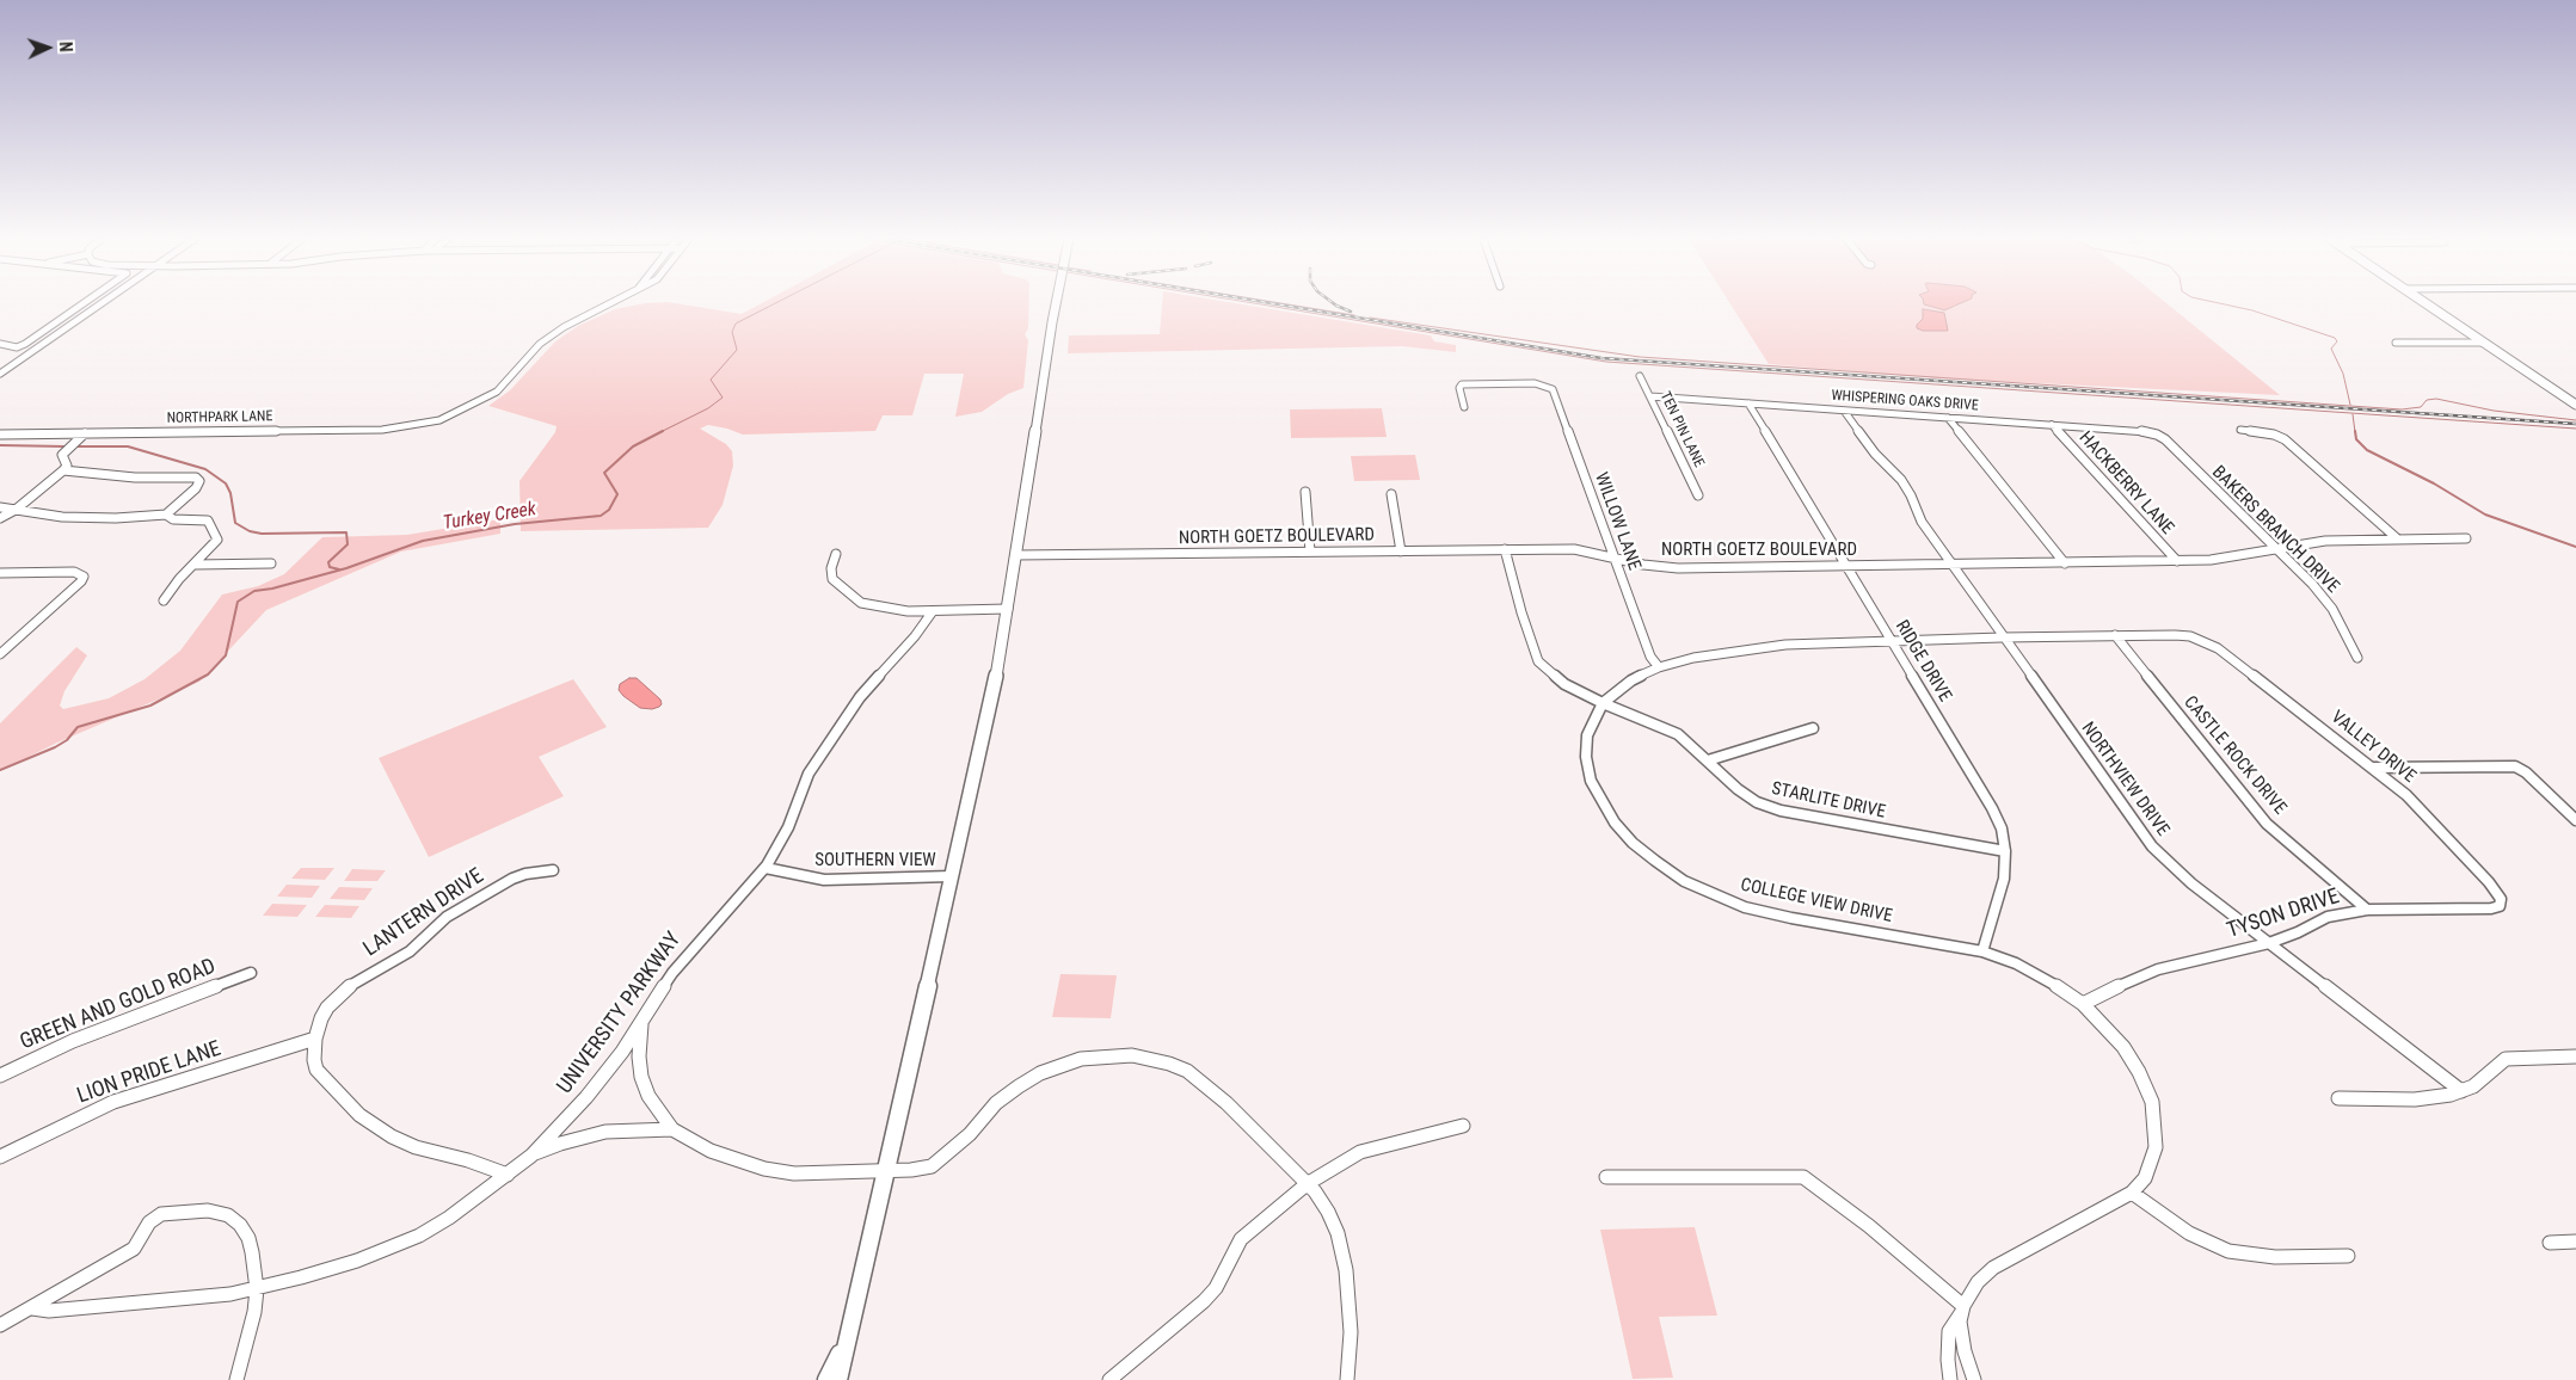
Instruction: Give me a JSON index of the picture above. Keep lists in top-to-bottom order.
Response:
{
  "streets": {
    "street": [
      "WHISPERING OAKS DRIVE",
      "NORTHPARK LANE",
      "TEN PIN LANE",
      "HACKBERRY LANE",
      "WILLOW LANE",
      "BAKERS BRANCH DRIVE",
      "NORTH GOETZ BOULEVARD",
      "RIDGE DRIVE",
      "VALLEY DRIVE",
      "CASTLE ROCK DRIVE",
      "NORTHVIEW DRIVE",
      "STARLITE DRIVE",
      "SOUTHERN VIEW",
      "COLLEGE VIEW DRIVE",
      "LANTERN DRIVE",
      "TYSON DRIVE",
      "GREEN AND GOLD ROAD",
      "UNIVERSITY PARKWAY",
      "LION PRIDE LANE"
    ]
  },
  "crossings": [
    ["WHISPERING OAKS DRIVE", "TEN PIN LANE"],
    ["WHISPERING OAKS DRIVE", "HACKBERRY LANE"],
    ["WHISPERING OAKS DRIVE", "BAKERS BRANCH DRIVE"],
    ["WHISPERING OAKS DRIVE", "RIDGE DRIVE"],
    ["WHISPERING OAKS DRIVE", "NORTHVIEW DRIVE"],
    ["HACKBERRY LANE", "NORTH GOETZ BOULEVARD"],
    ["WILLOW LANE", "NORTH GOETZ BOULEVARD"],
    ["WILLOW LANE", "COLLEGE VIEW DRIVE"],
    ["BAKERS BRANCH DRIVE", "NORTH GOETZ BOULEVARD"],
    ["NORTH GOETZ BOULEVARD", "RIDGE DRIVE"],
    ["NORTH GOETZ BOULEVARD", "NORTHVIEW DRIVE"],
    ["NORTH GOETZ BOULEVARD", "STARLITE DRIVE"],
    ["RIDGE DRIVE", "STARLITE DRIVE"],
    ["RIDGE DRIVE", "COLLEGE VIEW DRIVE"],
    ["VALLEY DRIVE", "COLLEGE VIEW DRIVE"],
    ["VALLEY DRIVE", "TYSON DRIVE"],
    ["CASTLE ROCK DRIVE", "COLLEGE VIEW DRIVE"],
    ["CASTLE ROCK DRIVE", "TYSON DRIVE"],
    ["NORTHVIEW DRIVE", "COLLEGE VIEW DRIVE"],
    ["NORTHVIEW DRIVE", "TYSON DRIVE"],
    ["STARLITE DRIVE", "COLLEGE VIEW DRIVE"],
    ["SOUTHERN VIEW", "UNIVERSITY PARKWAY"],
    ["COLLEGE VIEW DRIVE", "TYSON DRIVE"],
    ["LANTERN DRIVE", "UNIVERSITY PARKWAY"],
    ["LANTERN DRIVE", "LION PRIDE LANE"]
  ],
  "water": ["Turkey Creek"],
  "north": "right"
}
